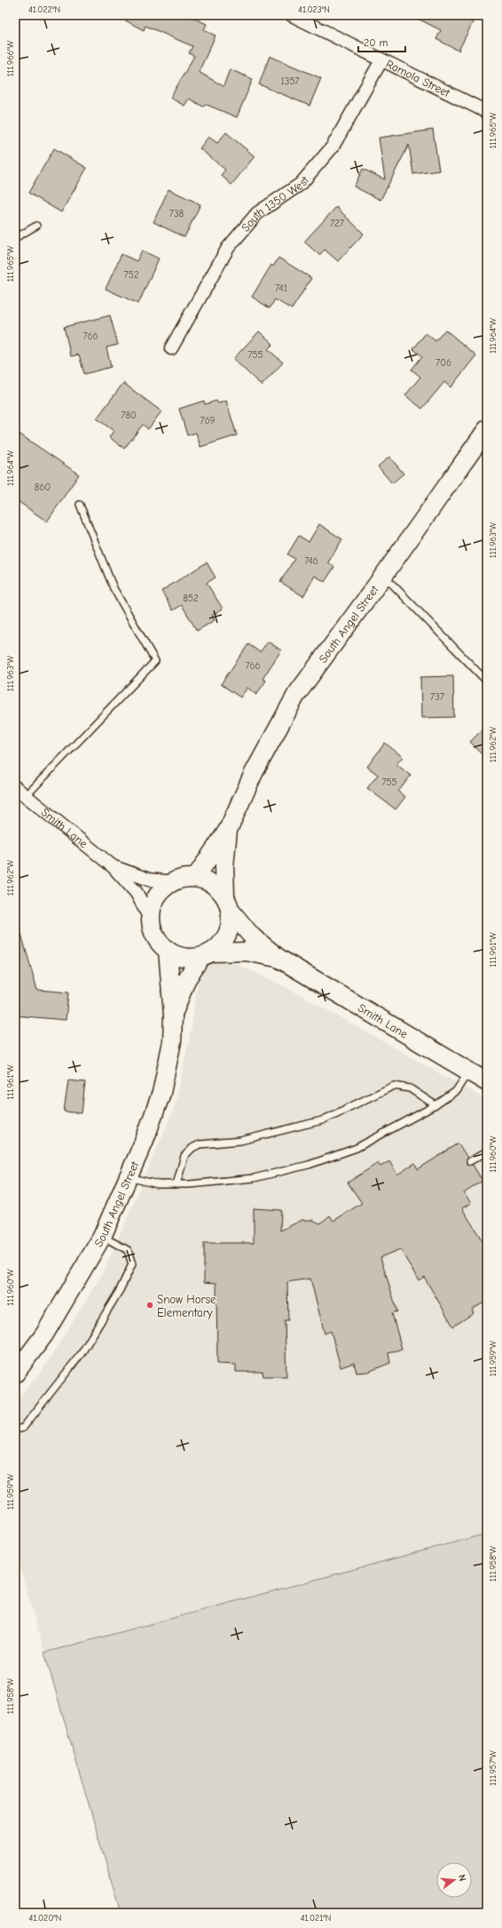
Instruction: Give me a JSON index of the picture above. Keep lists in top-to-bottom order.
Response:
{
  "streets": {
    "street": [
      "Ramola Street",
      "South 1350 West",
      "South Angel Street",
      "Smith Lane"
    ]
  },
  "crossings": [
    ["Ramola Street", "South 1350 West"],
    ["South Angel Street", "Smith Lane"]
  ],
  "places": ["Snow Horse Elementary"],
  "house_numbers": [
    "1357",
    "738",
    "727",
    "752",
    "741",
    "766",
    "755",
    "706",
    "780",
    "769",
    "860",
    "746",
    "852",
    "766",
    "737",
    "755"
  ],
  "scale_bar": "20 m",
  "north": "right",
  "coordinates": [
    "41.022°N",
    "41.023°N",
    "111.966°W",
    "111.965°W",
    "111.964°W",
    "111.963°W",
    "111.962°W",
    "111.961°W",
    "111.960°W",
    "111.959°W",
    "111.958°W",
    "111.957°W",
    "41.020°N",
    "41.021°N"
  ]
}
